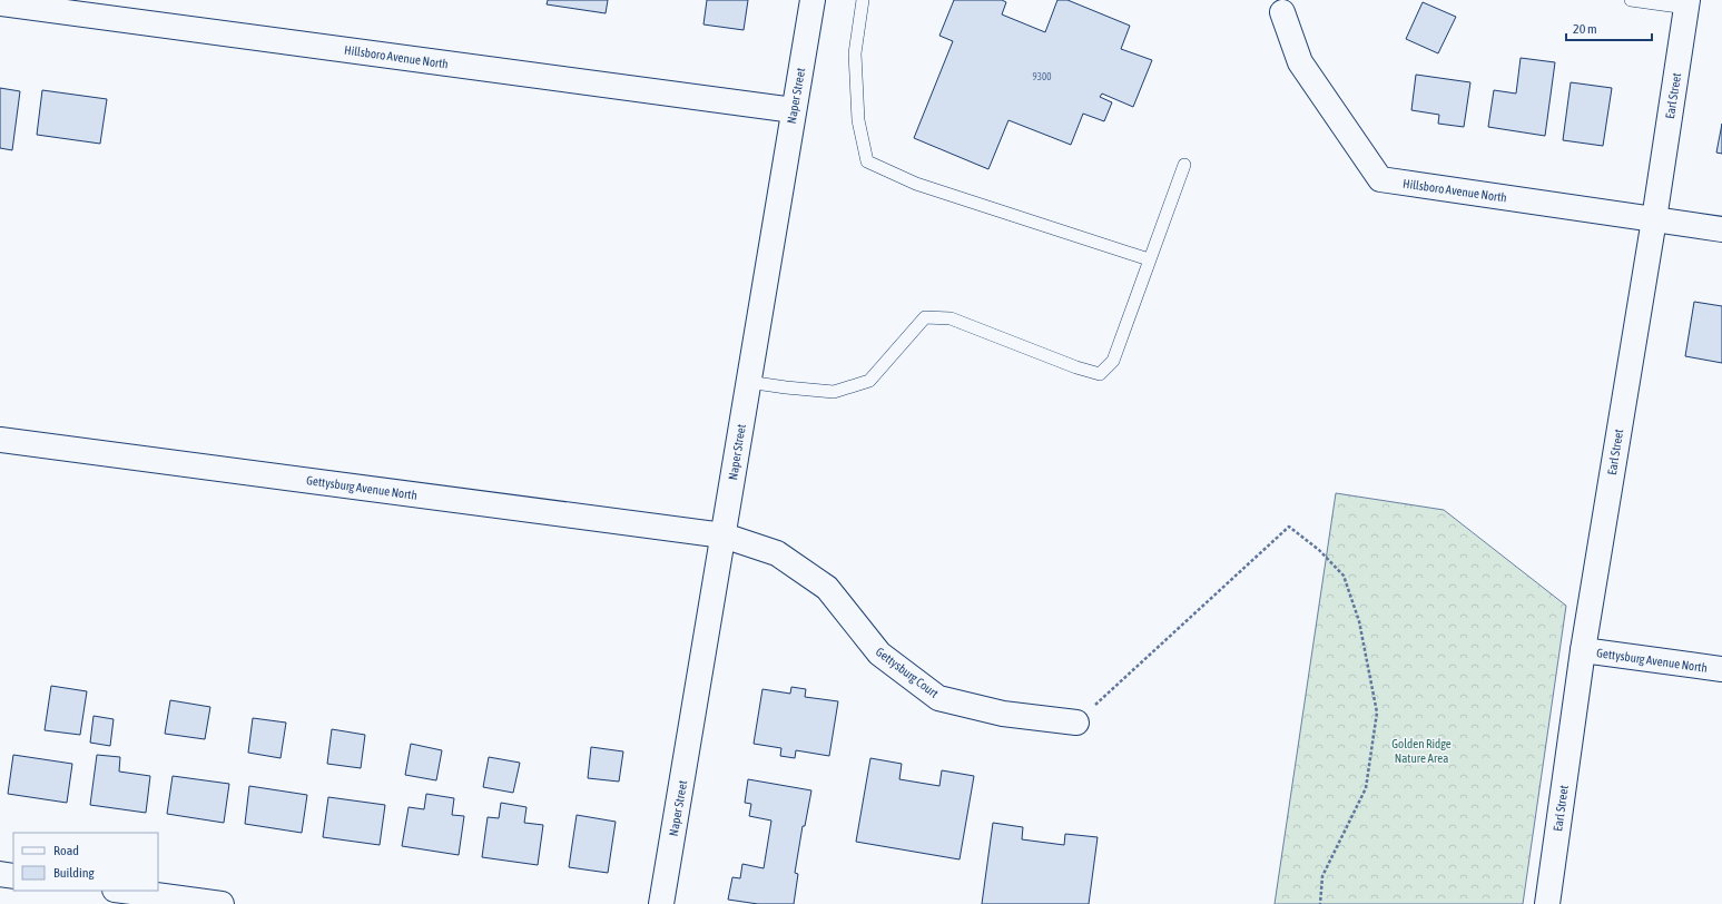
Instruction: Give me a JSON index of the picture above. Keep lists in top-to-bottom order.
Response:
{
  "streets": {
    "street": [
      "Hillsboro Avenue North",
      "Naper Street",
      "Earl Street",
      "Gettysburg Avenue North",
      "Gettysburg Court"
    ]
  },
  "crossings": [
    ["Hillsboro Avenue North", "Naper Street"],
    ["Hillsboro Avenue North", "Earl Street"],
    ["Naper Street", "Gettysburg Avenue North"],
    ["Naper Street", "Gettysburg Court"],
    ["Earl Street", "Gettysburg Avenue North"],
    ["Gettysburg Avenue North", "Gettysburg Court"]
  ],
  "parks": ["Golden Ridge Nature Area"],
  "house_numbers": ["9300"],
  "legend": ["Road", "Building"],
  "scale_bar": "20 m"
}
